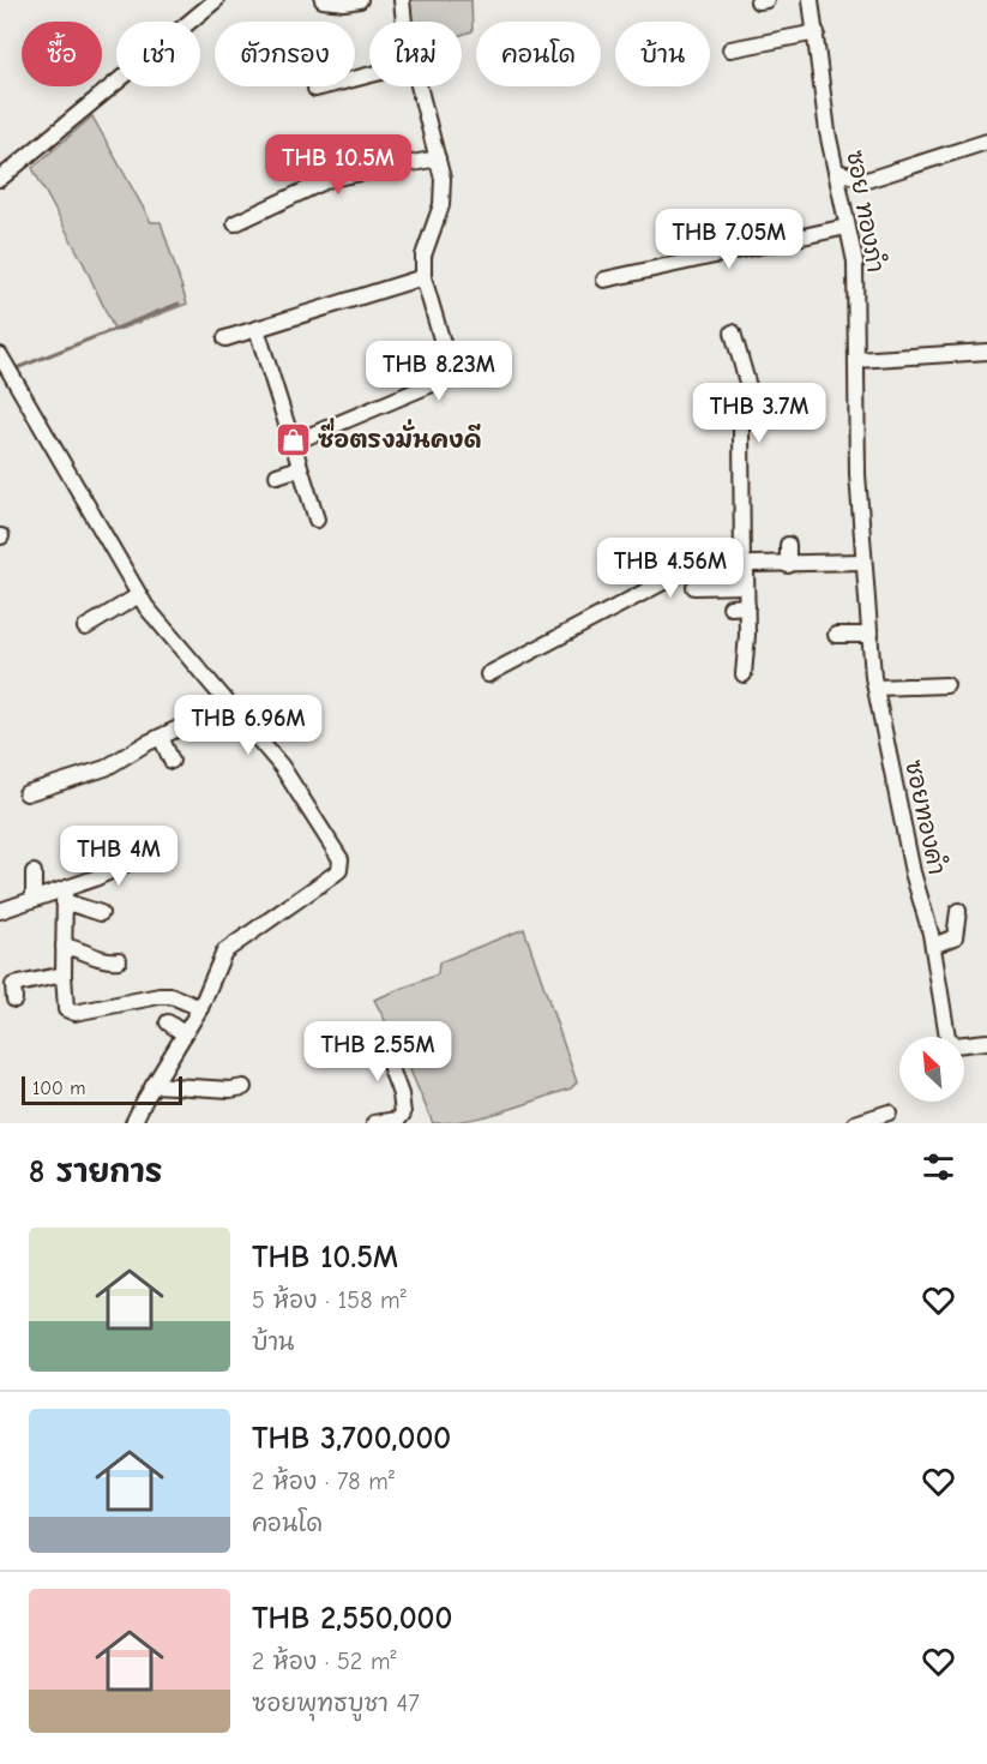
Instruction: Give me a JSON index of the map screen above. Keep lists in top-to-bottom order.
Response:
{
  "streets": {
    "street": ["ซอย ทองภํา", "ซอยทองคำ"]
  },
  "crossings": [
    ["ซอย ทองภํา", "ซอยทองคำ"]
  ],
  "places": {
    "shop": ["ซื่อตรงมั่นคงดี"]
  },
  "scale_bar": "100 m",
  "north": "top left",
  "page": {
    "chip": [
      "ซื้อ",
      "เช่า",
      "ตัวกรอง",
      "ใหม่",
      "คอนโด",
      "บ้าน"
    ],
    "price": [
      "THB 10.5M",
      "THB 7.05M",
      "THB 8.23M",
      "THB 3.7M",
      "THB 4.56M",
      "THB 6.96M",
      "THB 4M",
      "THB 2.55M"
    ],
    "scale": "100 m",
    "heading": "8 รายการ",
    "list": [
      {
        "name": "THB 10.5M",
        "note": "5 ห้อง · 158 m² · บ้าน"
      },
      {
        "name": "THB 3,700,000",
        "note": "2 ห้อง · 78 m² · คอนโด"
      },
      {
        "name": "THB 2,550,000",
        "note": "2 ห้อง · 52 m² · ซอยพุทธบูชา 47"
      }
    ]
  }
}
